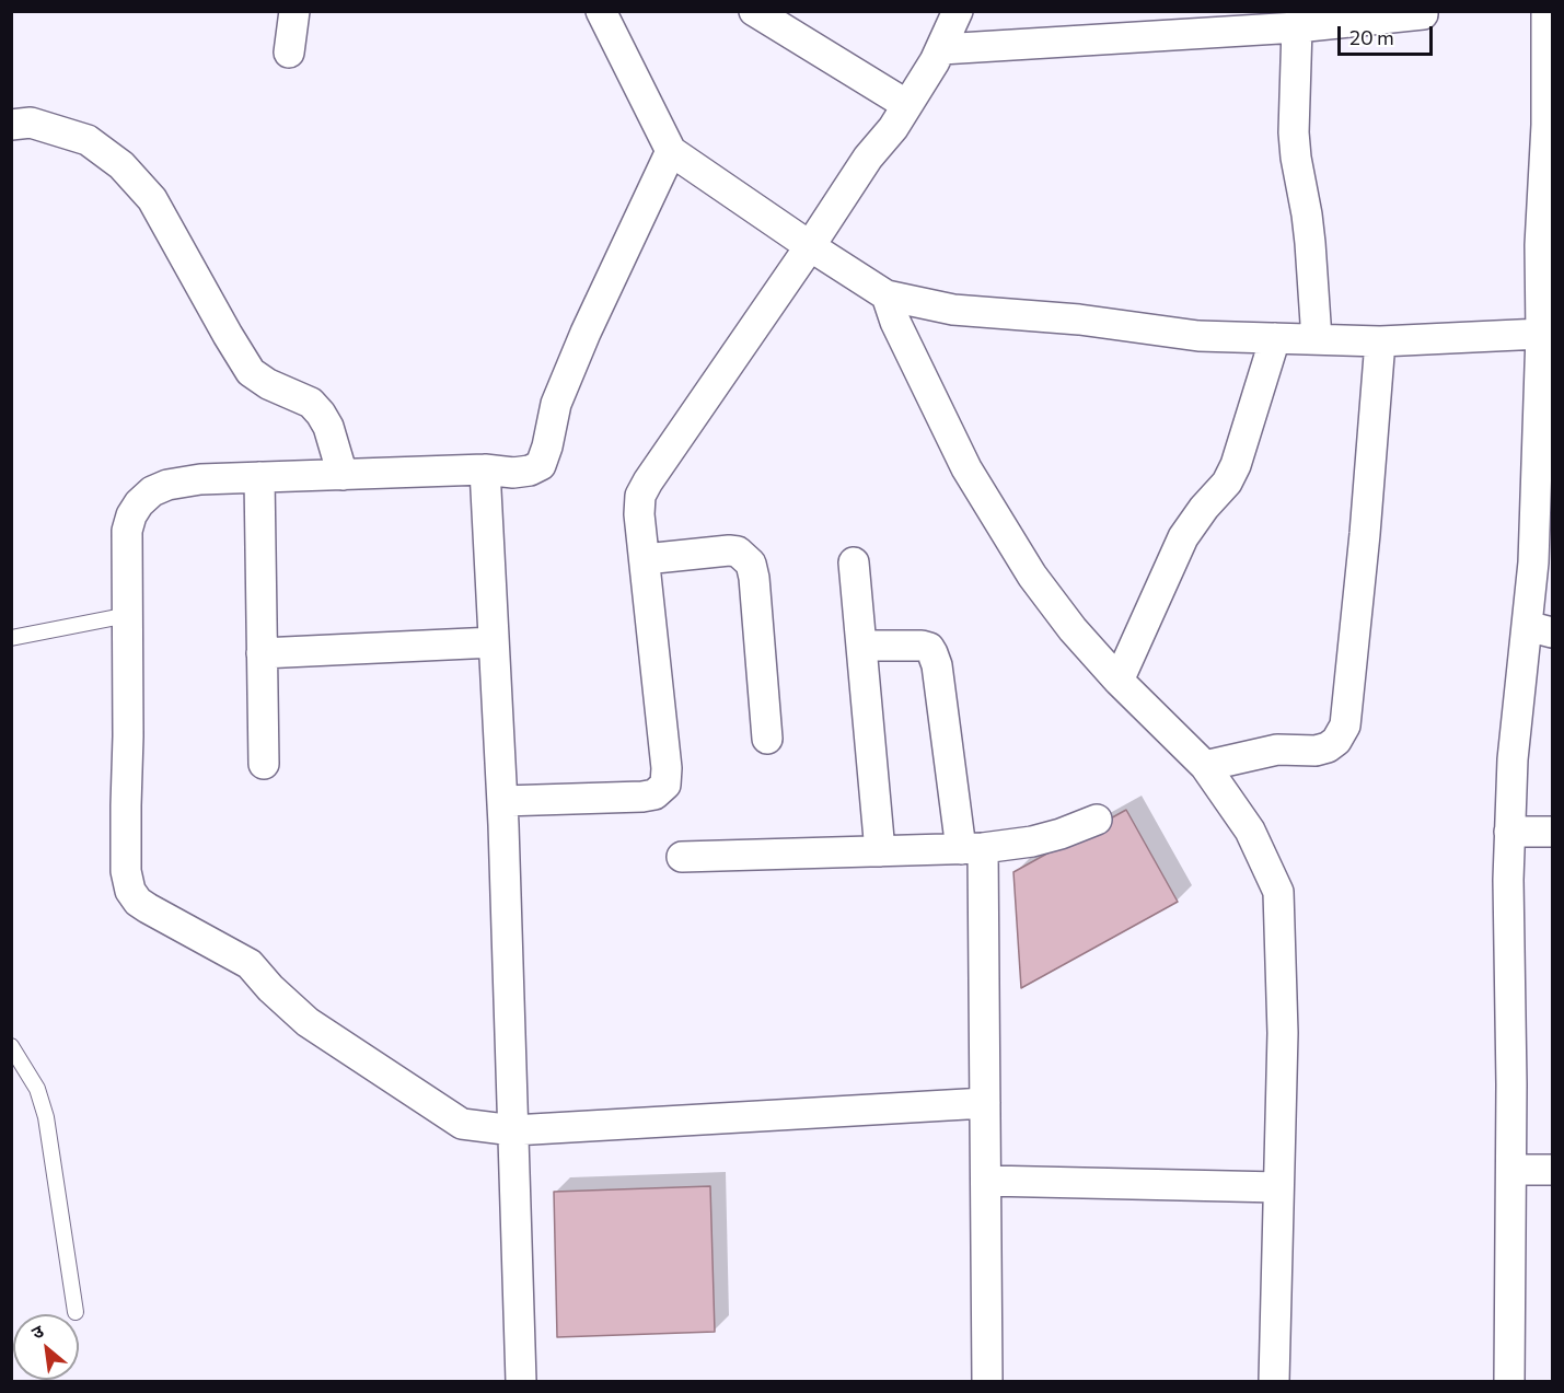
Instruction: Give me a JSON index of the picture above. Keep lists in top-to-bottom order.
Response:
{
  "scale_bar": "20 m",
  "north": "top left"
}
